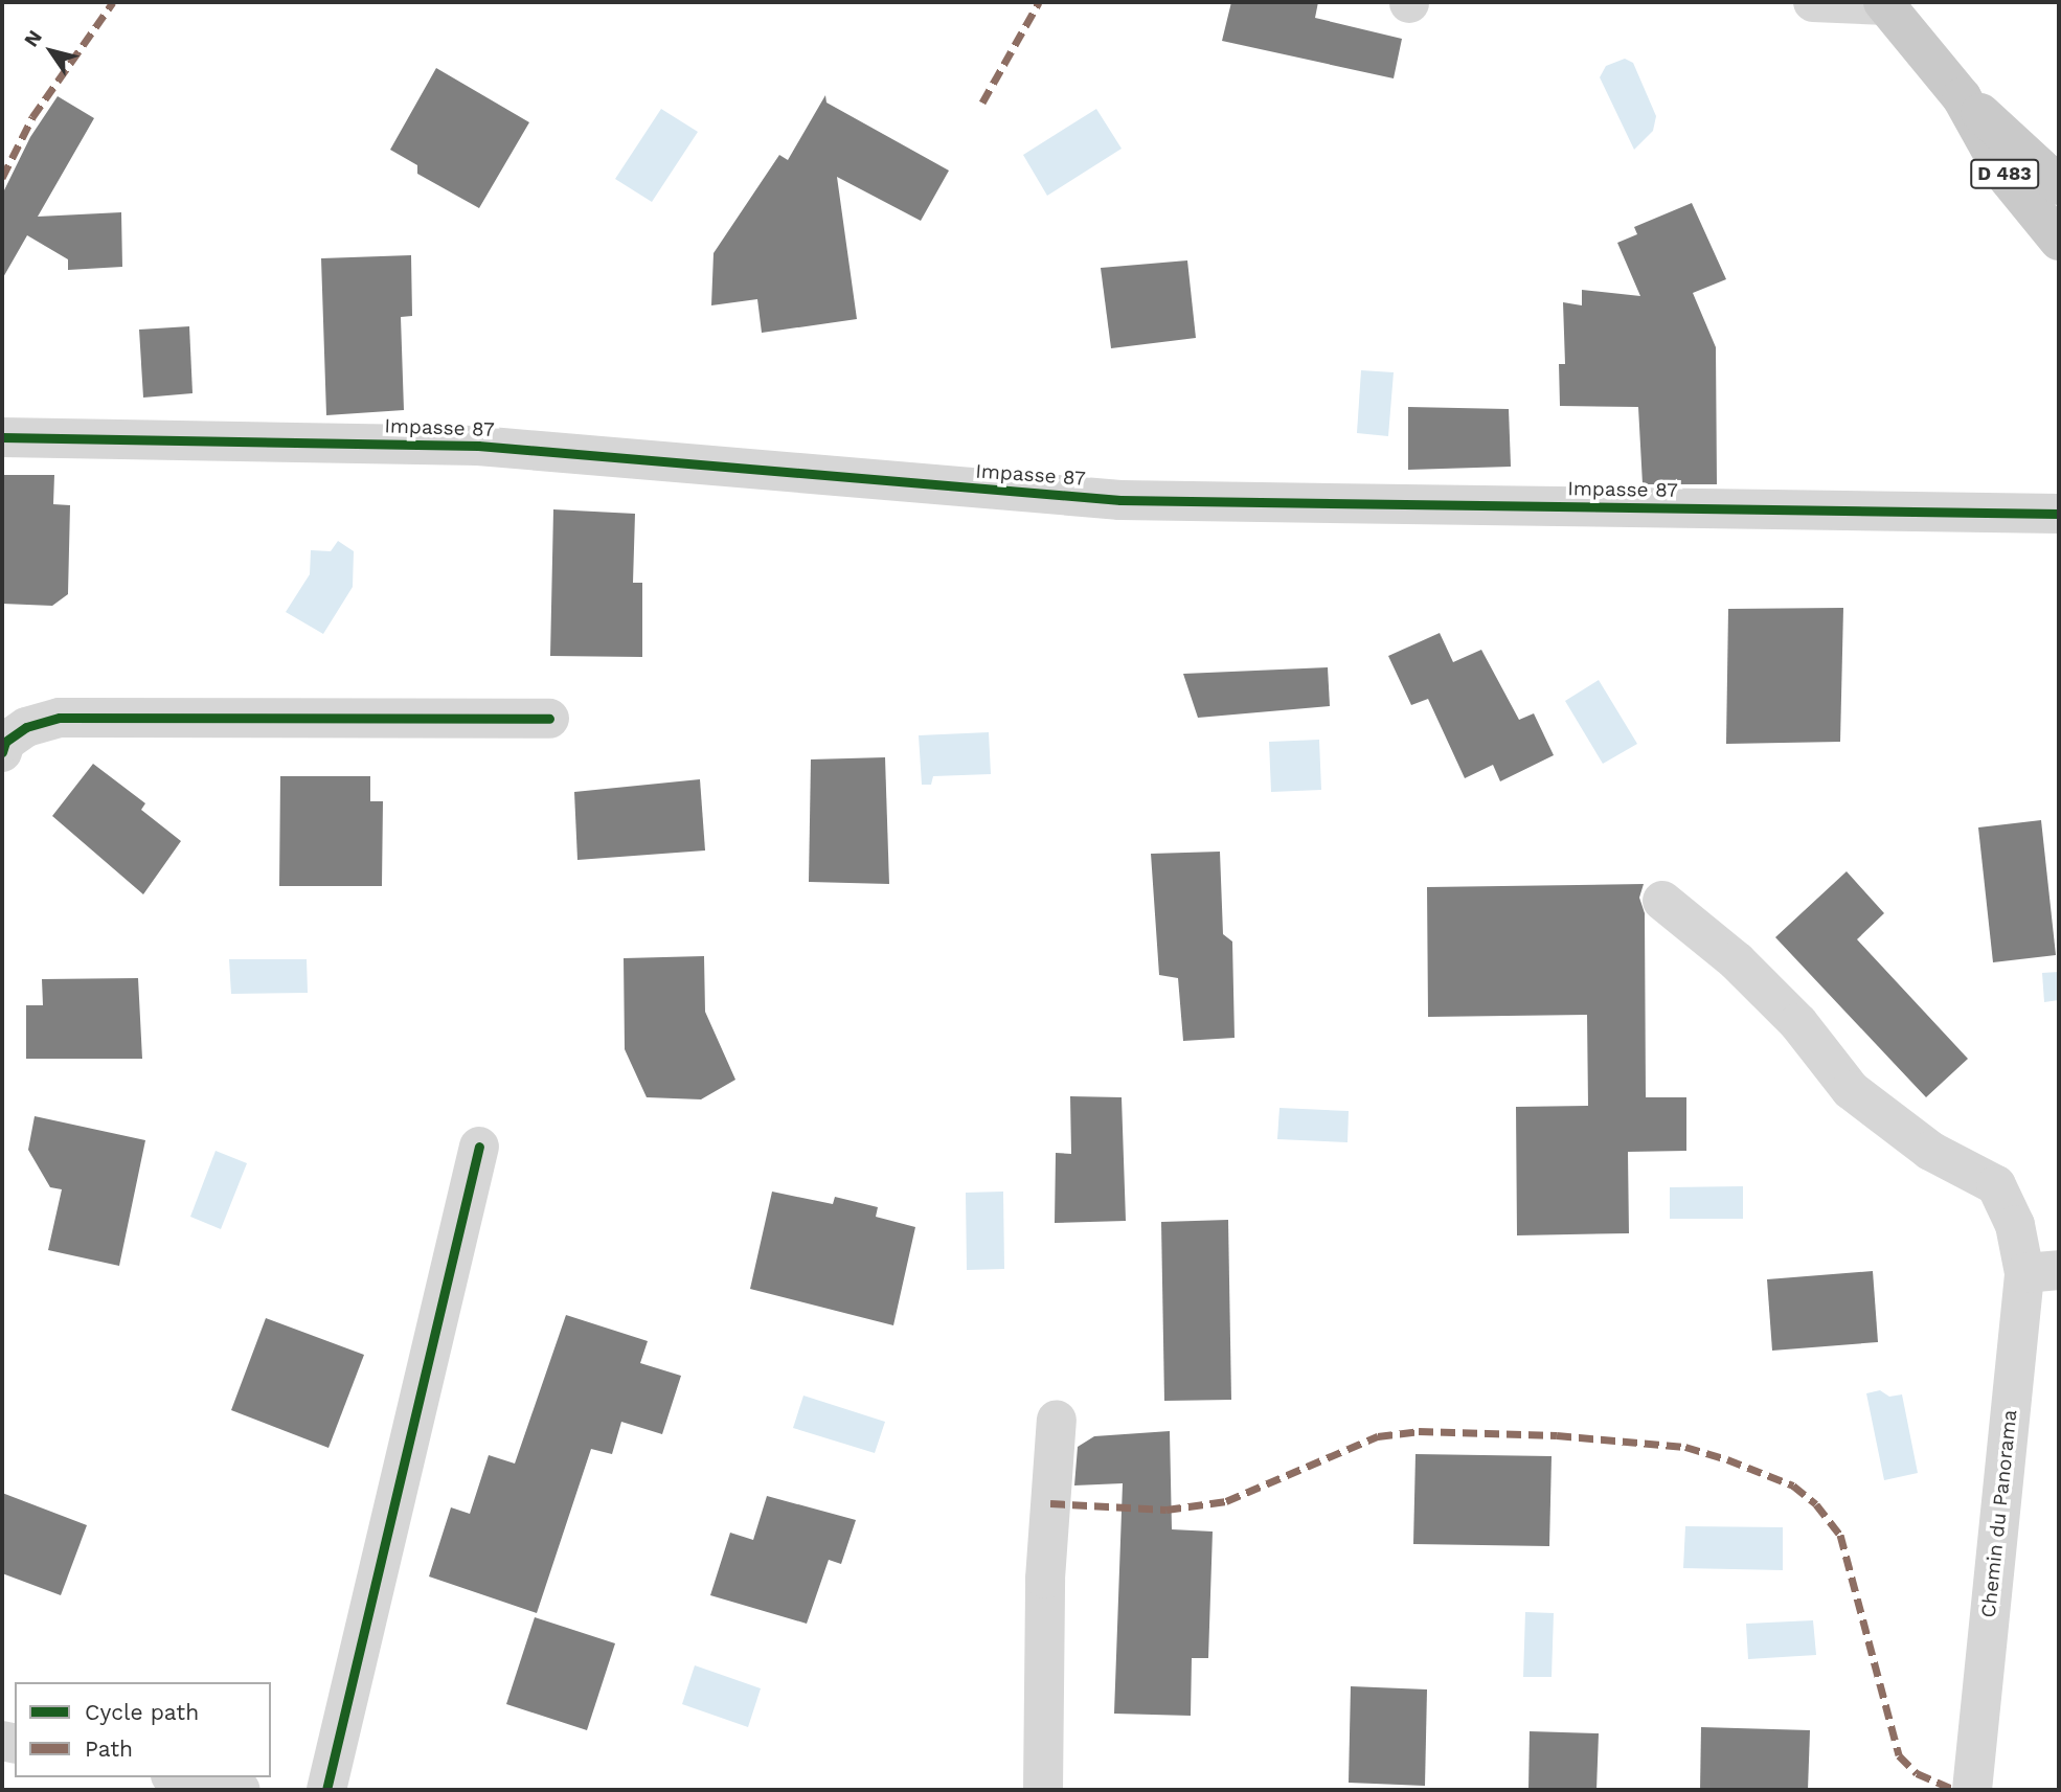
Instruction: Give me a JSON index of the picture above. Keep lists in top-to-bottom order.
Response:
{
  "streets": {
    "main road": ["D 483"],
    "street": ["Impasse 87", "Chemin du Panorama"]
  },
  "legend": ["Cycle path", "Path"],
  "north": "top left"
}
